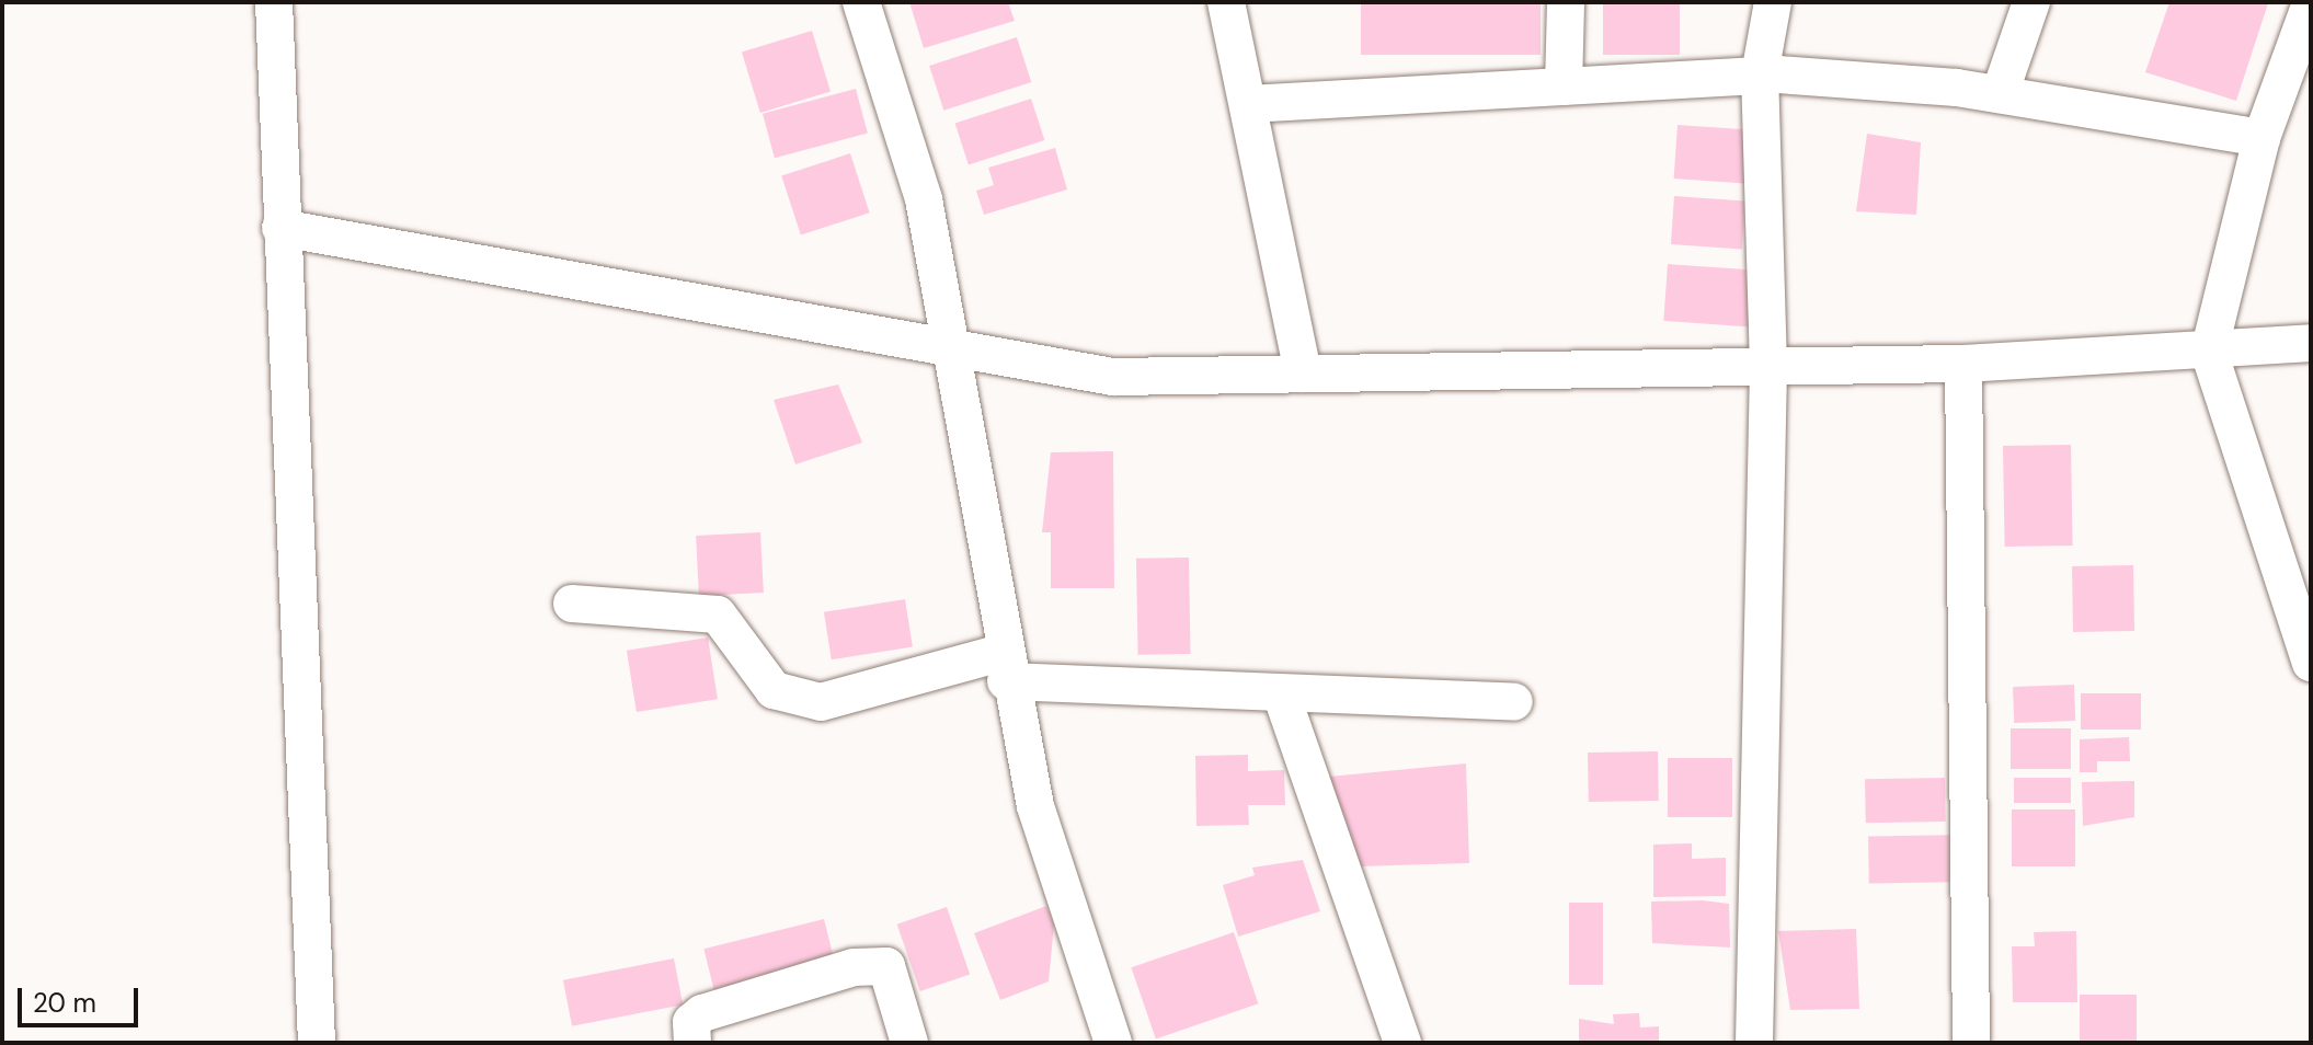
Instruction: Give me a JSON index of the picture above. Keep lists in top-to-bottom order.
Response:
{
  "scale_bar": "20 m"
}
